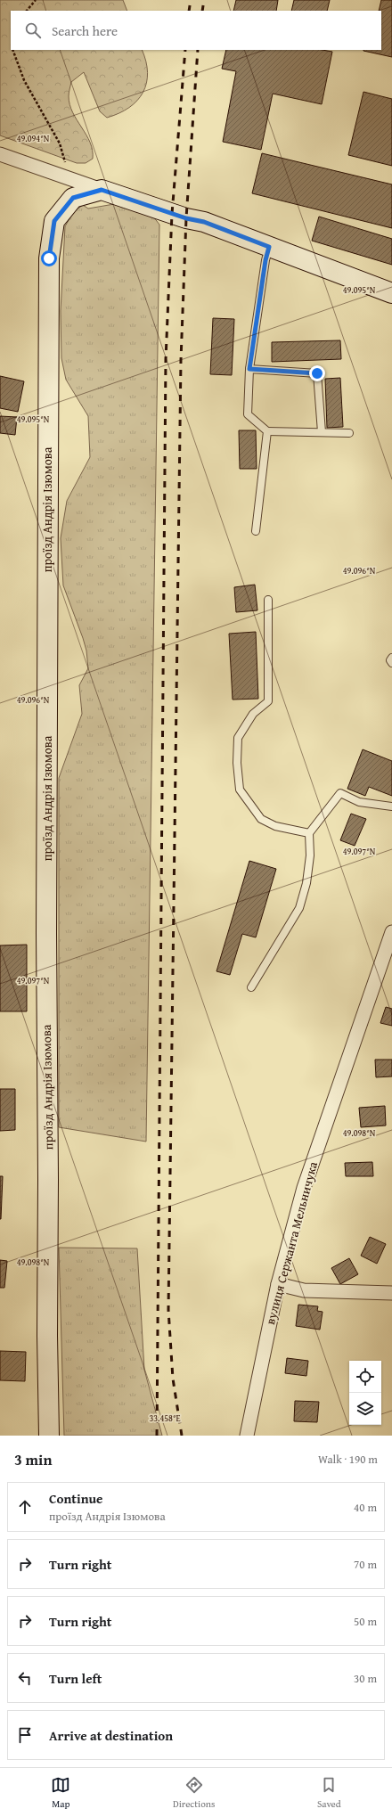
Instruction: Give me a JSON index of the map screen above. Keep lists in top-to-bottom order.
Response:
{
  "streets": {
    "street": ["проїзд Андрія Ізюмова", "вулиця Сержанта Мельничука"]
  },
  "page": {
    "search": "Search here",
    "heading": ["3 min", "Walk · 190 m"],
    "list": [
      ["Continue", "проїзд Андрія Ізюмова", "40 m"],
      ["Turn right", "70 m"],
      ["Turn right", "50 m"],
      ["Turn left", "30 m"],
      "Arrive at destination"
    ],
    "nav": ["Map", "Directions", "Saved"]
  },
  "coordinates": [
    "49.094°N",
    "49.095°N",
    "49.096°N",
    "49.097°N",
    "49.098°N",
    "33.458°E"
  ]
}
